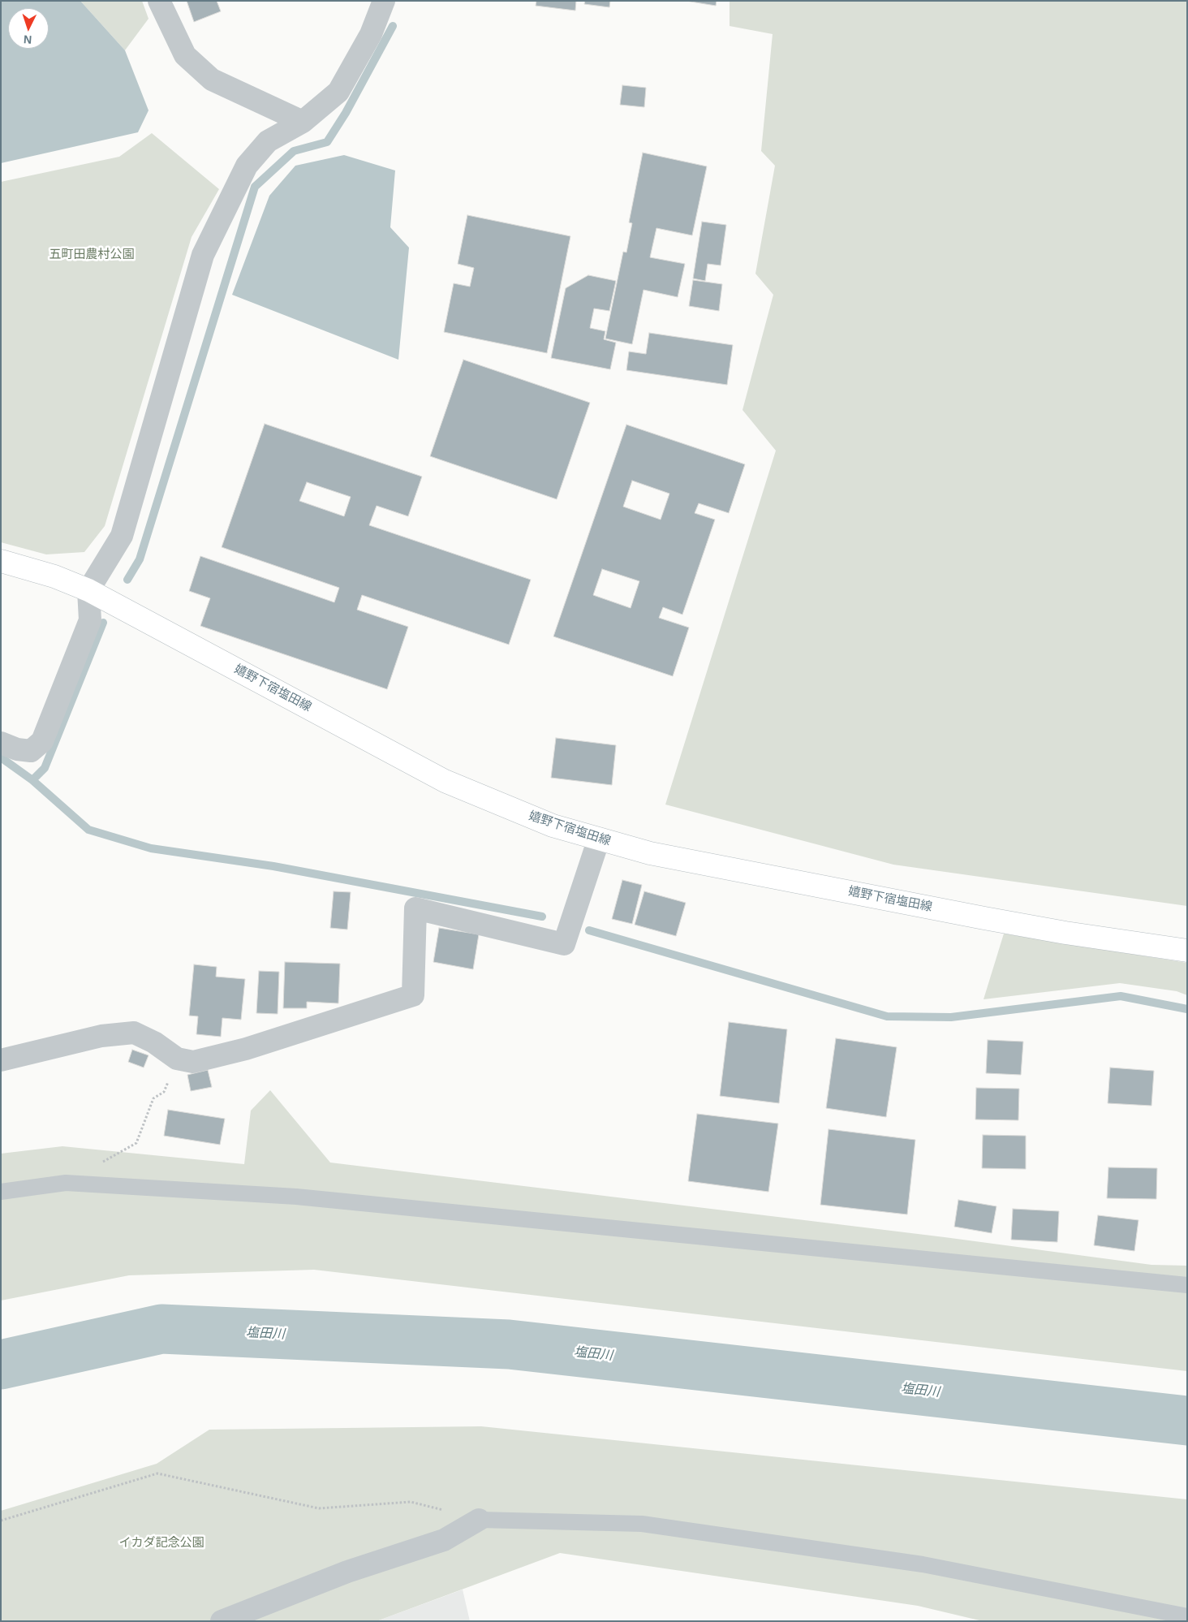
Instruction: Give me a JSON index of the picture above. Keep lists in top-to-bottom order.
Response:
{
  "streets": {
    "main road": ["嬉野下宿塩田線"]
  },
  "water": ["塩田川"],
  "parks": ["五町田農村公園", "イカダ記念公園"],
  "north": "bottom"
}
